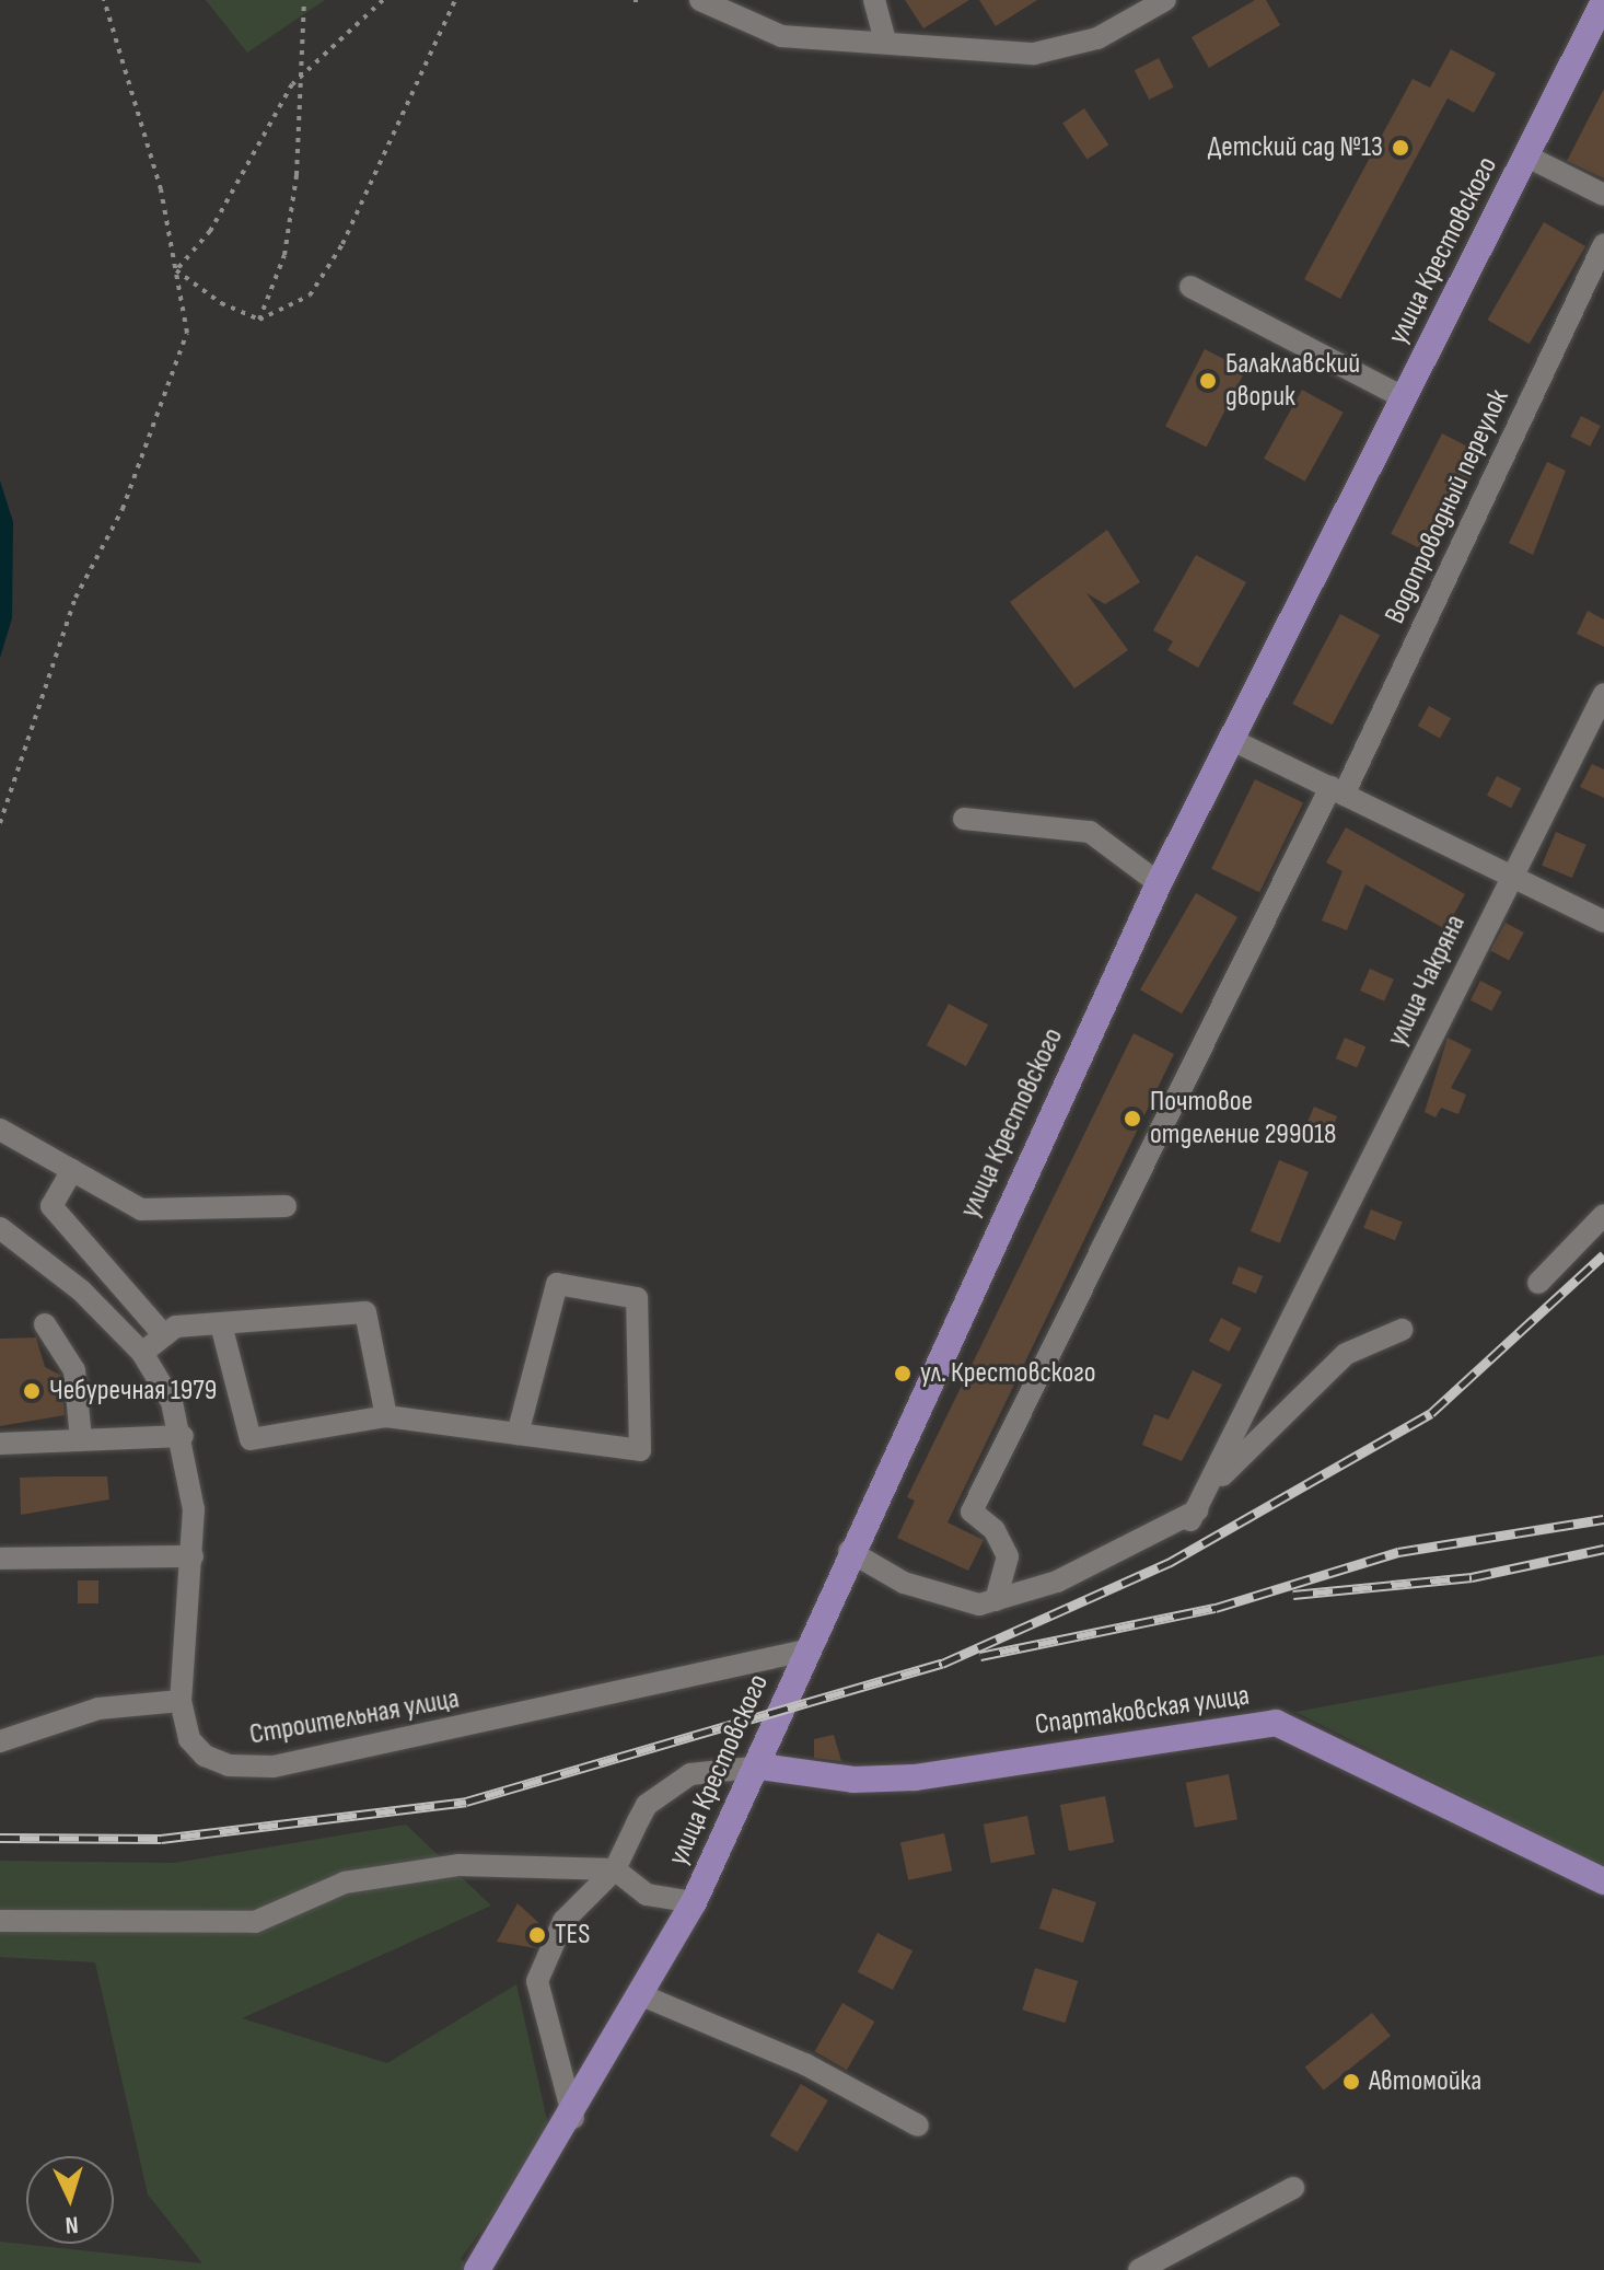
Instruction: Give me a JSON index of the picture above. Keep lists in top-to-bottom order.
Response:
{
  "streets": {
    "main road": ["улица Крестовского", "Спартаковская улица"],
    "street": ["Водопроводный переулок", "улица Чакряна", "Строительная улица"]
  },
  "crossings": [
    ["улица Крестовского", "Спартаковская улица"],
    ["улица Крестовского", "Строительная улица"]
  ],
  "places": [
    "Детский сад №13",
    "Балаклавский дворик",
    "Почтовое отделение 299018",
    "ул. Крестовского",
    "Чебуречная 1979",
    "TES",
    "Автомойка"
  ],
  "north": "bottom"
}
